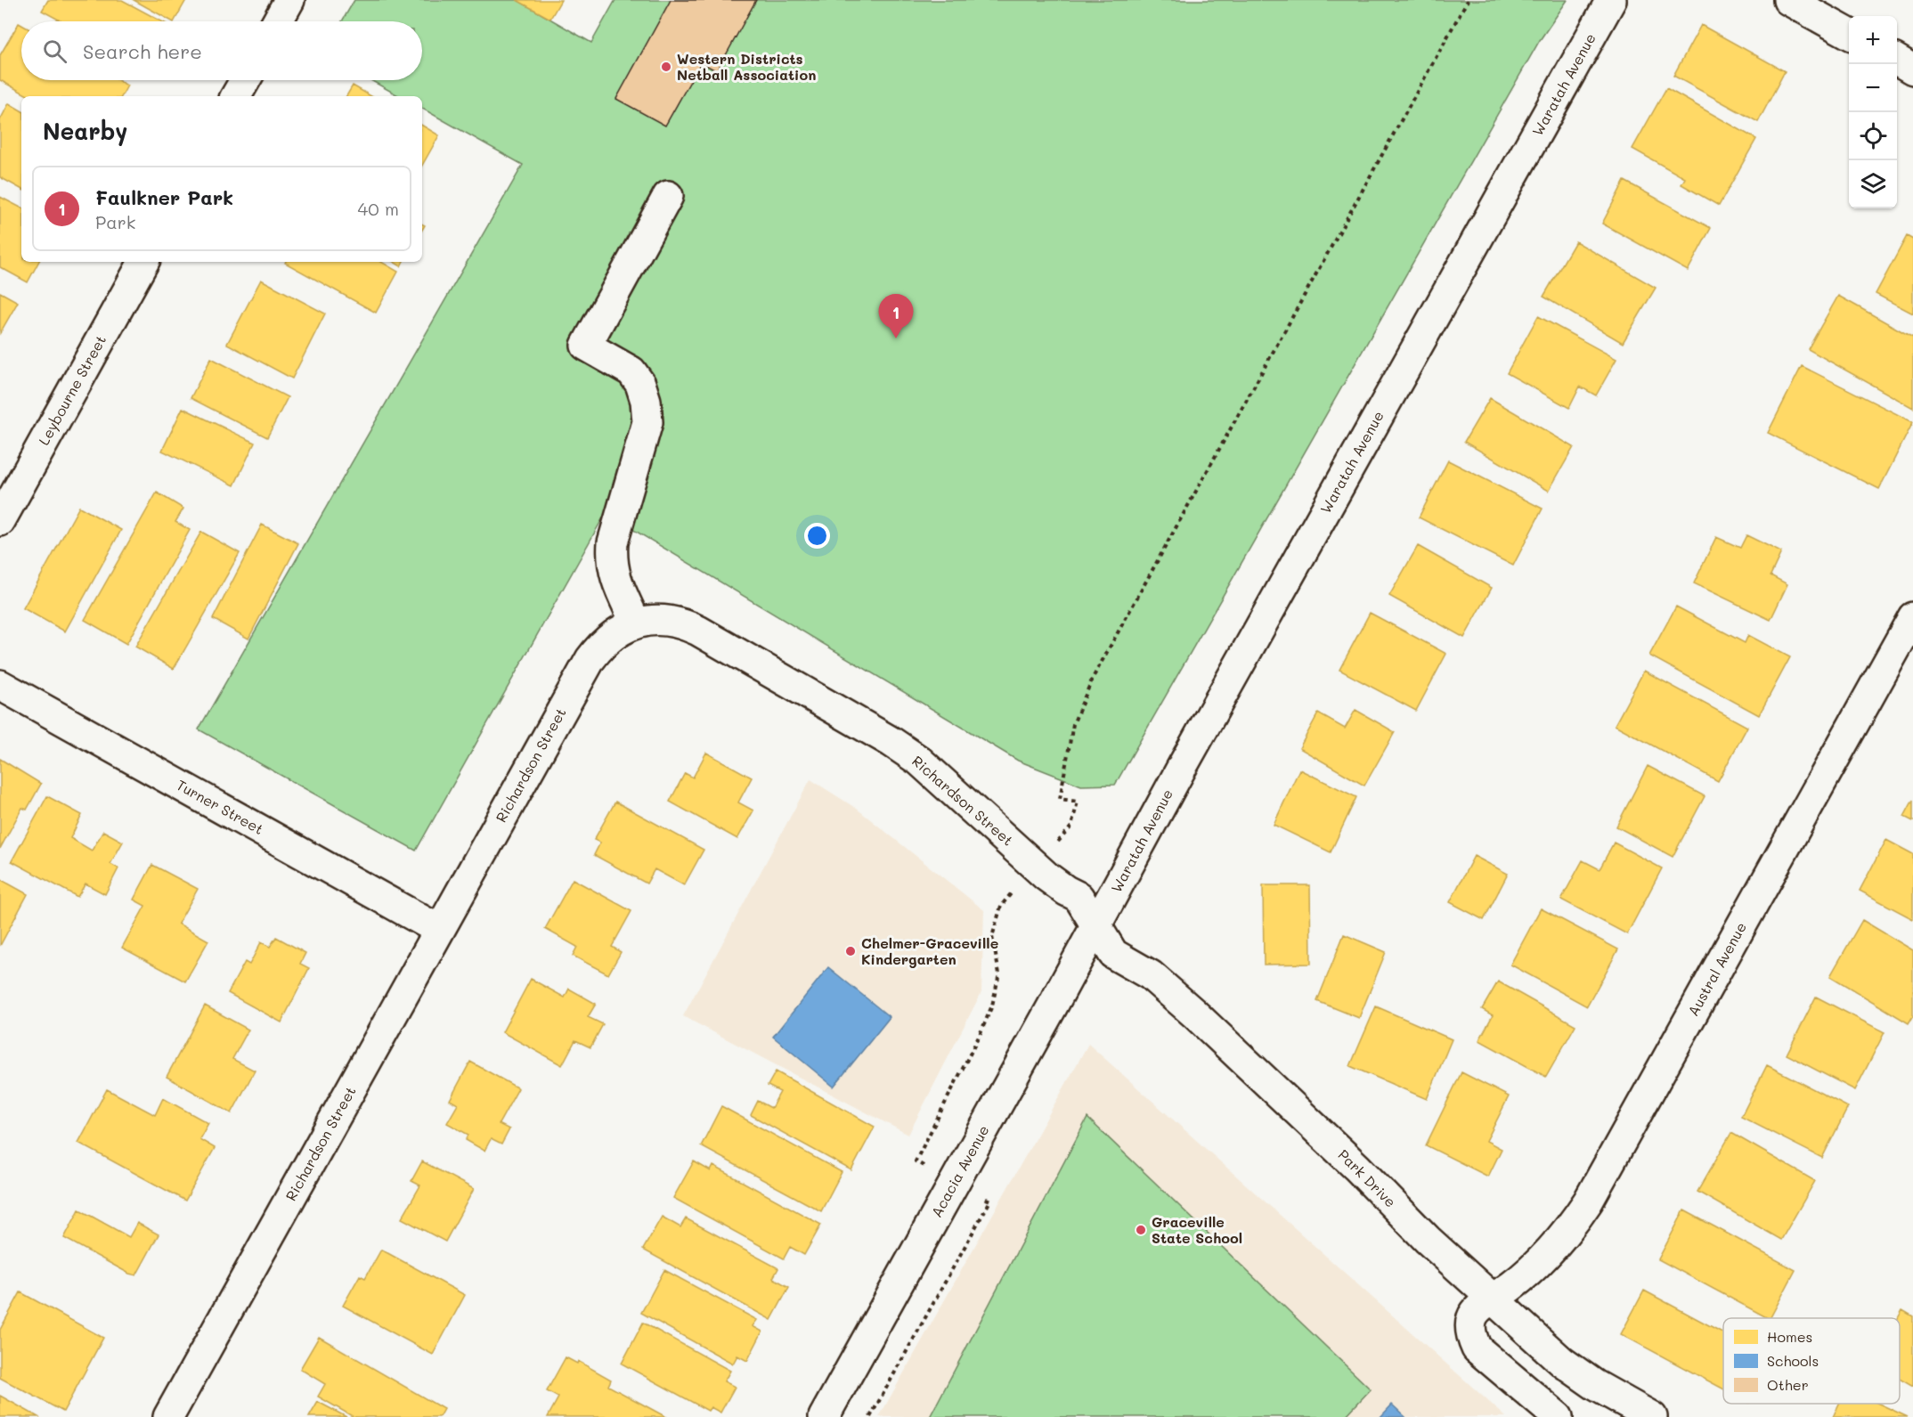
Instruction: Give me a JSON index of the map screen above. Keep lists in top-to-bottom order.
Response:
{
  "streets": {
    "street": [
      "Waratah Avenue",
      "Leybourne Street",
      "Richardson Street",
      "Turner Street",
      "Austral Avenue",
      "Acacia Avenue",
      "Park Drive"
    ]
  },
  "crossings": [
    ["Waratah Avenue", "Richardson Street"],
    ["Waratah Avenue", "Acacia Avenue"],
    ["Waratah Avenue", "Park Drive"],
    ["Richardson Street", "Turner Street"],
    ["Richardson Street", "Acacia Avenue"],
    ["Richardson Street", "Park Drive"],
    ["Austral Avenue", "Park Drive"],
    ["Acacia Avenue", "Park Drive"]
  ],
  "places": ["Western Districts Netball Association", "Chelmer-Graceville Kindergarten", "Graceville State School"],
  "legend": ["Homes", "Schools", "Other"],
  "page": {
    "map_buttons": ["+", "−"],
    "search": "Search here",
    "heading": "Nearby",
    "list": [
      {
        "mark": "1",
        "name": "Faulkner Park",
        "note": "Park",
        "value": "40 m"
      }
    ],
    "pins": "1"
  }
}
